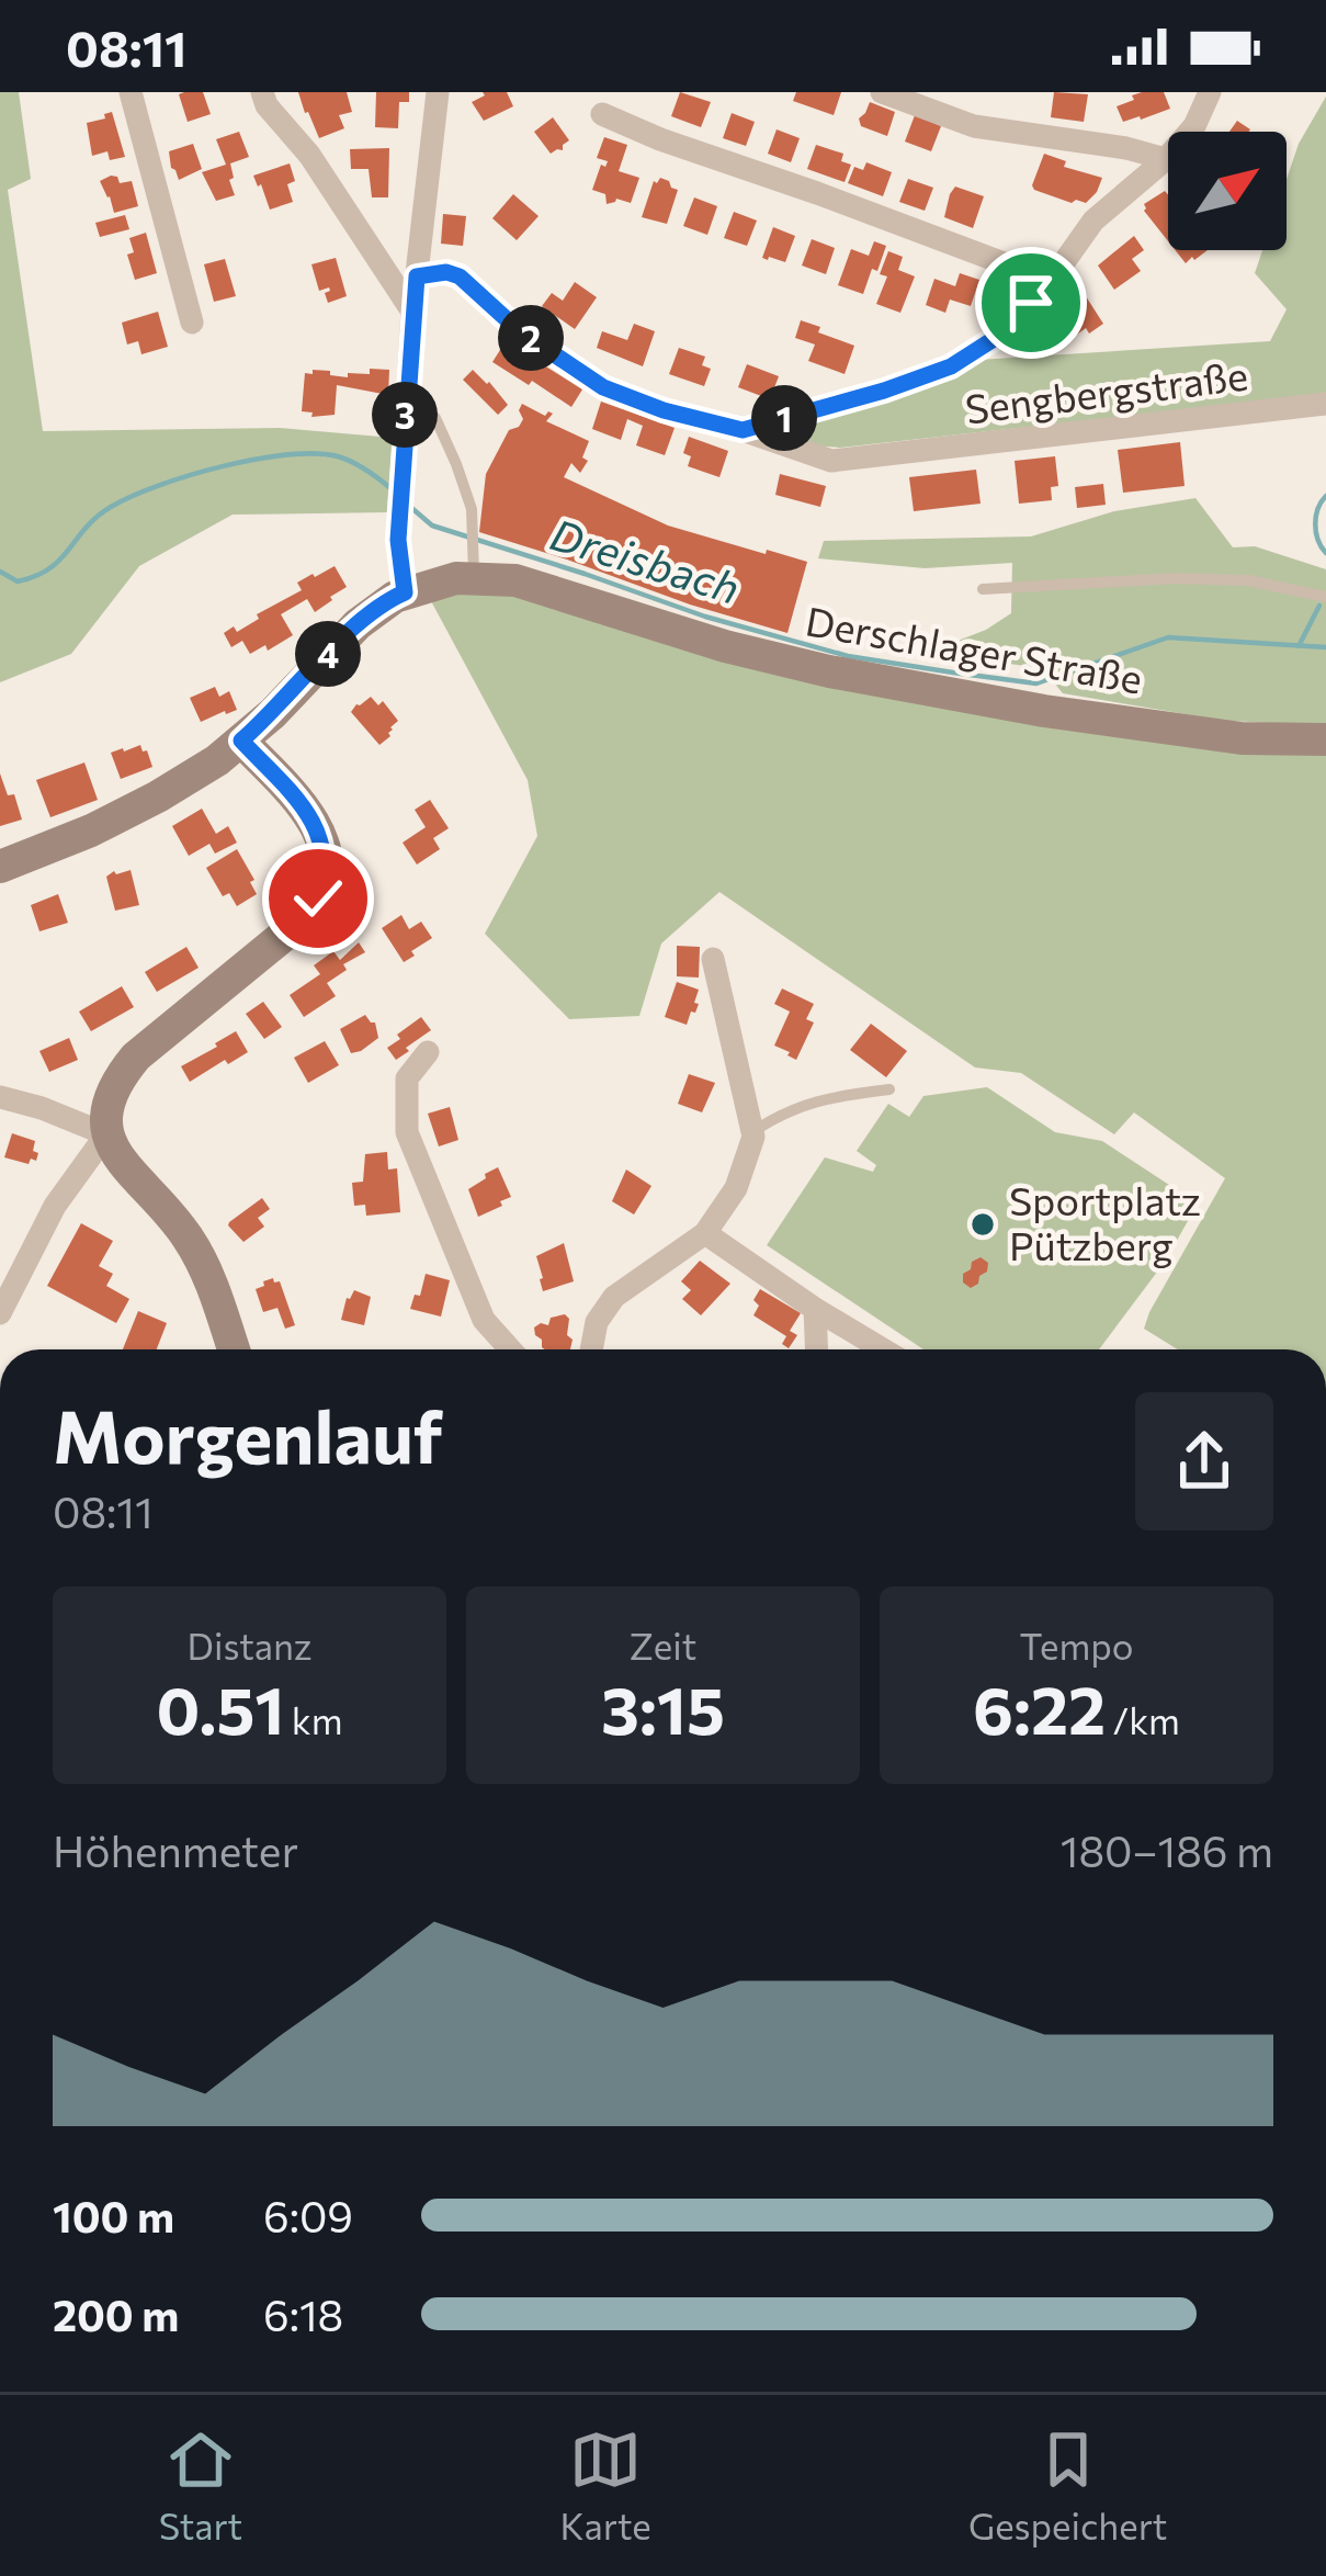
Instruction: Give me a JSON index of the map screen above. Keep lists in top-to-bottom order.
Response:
{
  "streets": {
    "main road": ["Derschlager Straße"],
    "street": ["Sengbergstraße"]
  },
  "water": ["Dreisbach"],
  "places": ["Sportplatz Pützberg"],
  "north": "top right",
  "page": {
    "status": "08:11",
    "pins": [
      "2",
      "3",
      "1",
      "4"
    ],
    "heading": ["Morgenlauf", "08:11"],
    "stats": [
      ["Distanz", "0.51 km"],
      ["Zeit", "3:15"],
      ["Tempo", "6:22 /km"]
    ],
    "chart": ["Höhenmeter", "180–186 m"],
    "list": [
      {
        "name": "100 m",
        "note": "6:09"
      },
      {
        "name": "200 m",
        "note": "6:18"
      }
    ],
    "tabs": ["Start", "Karte", "Gespeichert"]
  }
}
